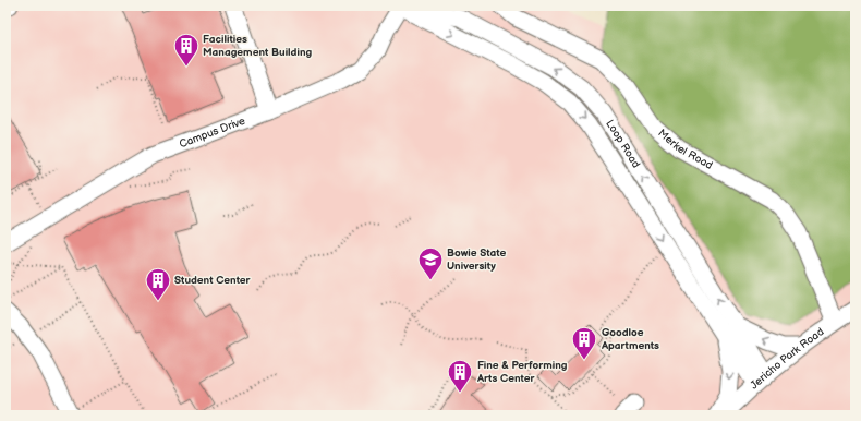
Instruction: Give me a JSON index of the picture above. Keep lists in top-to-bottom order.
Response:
{
  "streets": {
    "street": [
      "Campus Drive",
      "Loop Road",
      "Merkel Road",
      "Jericho Park Road"
    ]
  },
  "crossings": [
    ["Campus Drive", "Loop Road"],
    ["Loop Road", "Jericho Park Road"],
    ["Merkel Road", "Jericho Park Road"]
  ],
  "places": {
    "building": [
      "Facilities Management Building",
      "Student Center",
      "Goodloe Apartments",
      "Fine & Performing Arts Center"
    ],
    "school or university": ["Bowie State University"]
  }
}
